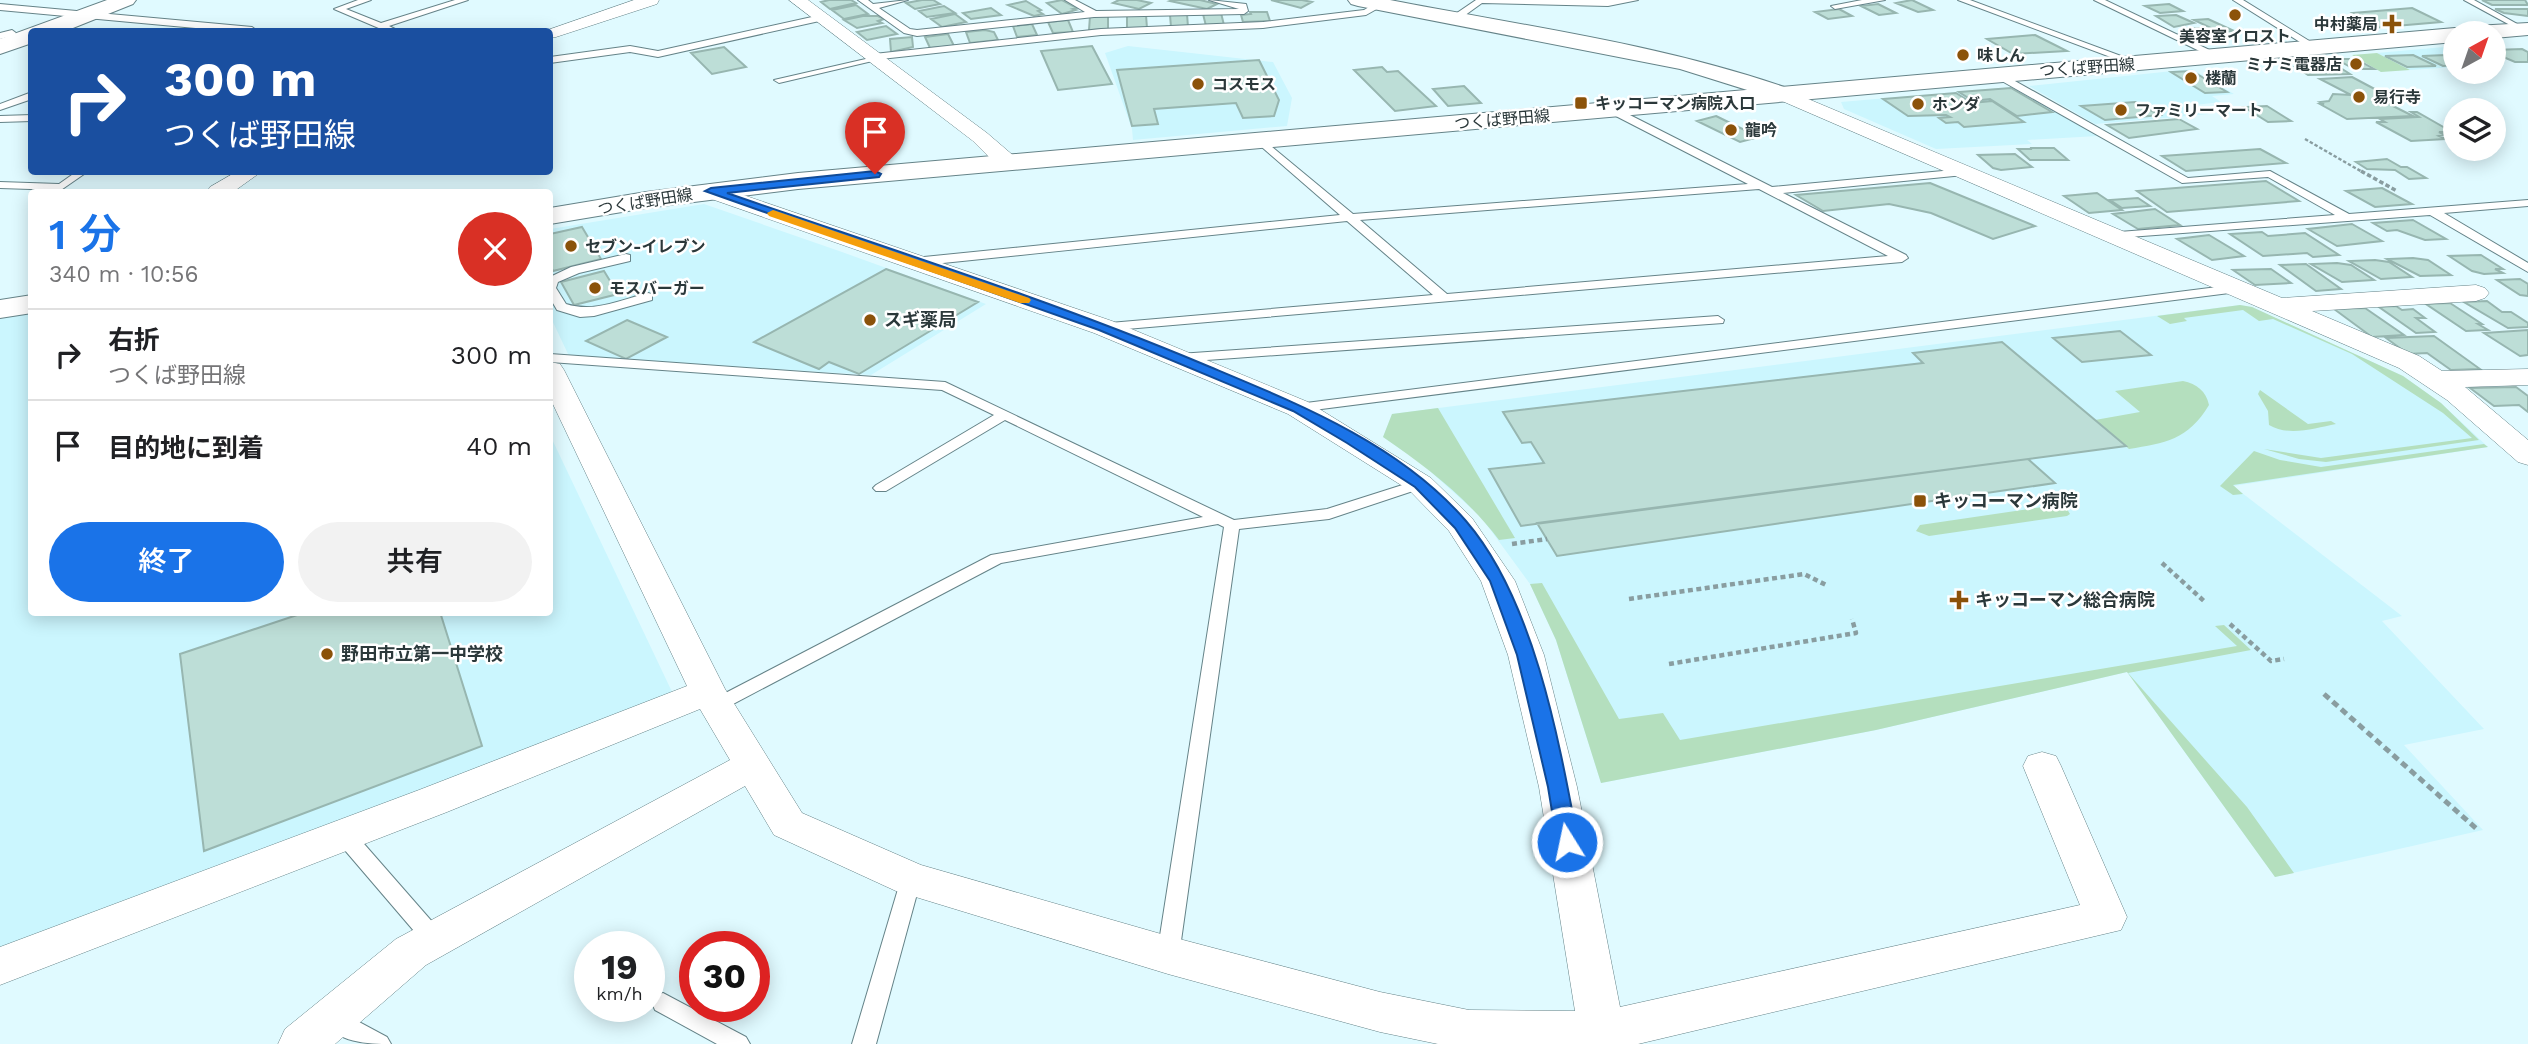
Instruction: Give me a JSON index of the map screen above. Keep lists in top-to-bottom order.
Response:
{
  "streets": {
    "main road": ["つくば野田線"]
  },
  "places": {
    "other": [
      "美容室イロスト",
      "味しん",
      "ミナミ電器店",
      "楼蘭",
      "コスモス",
      "易行寺",
      "ホンダ",
      "ファミリーマート",
      "龍吟",
      "セブン-イレブン",
      "モスバーガー",
      "スギ薬局",
      "野田市立第一中学校"
    ],
    "health": ["中村薬局", "キッコーマン総合病院"],
    "transit": ["キッコーマン病院入口", "キッコーマン病院"]
  },
  "north": "top right",
  "page": {
    "turn": ["300 m", "つくば野田線"],
    "heading": ["1 分", "340 m · 10:56"],
    "list": [
      {
        "name": "右折",
        "note": "つくば野田線",
        "value": "300 m"
      },
      {
        "name": "目的地に到着",
        "value": "40 m"
      }
    ],
    "buttons": ["終了", "共有"],
    "speed": "19 km/h",
    "limit": "30"
  }
}
